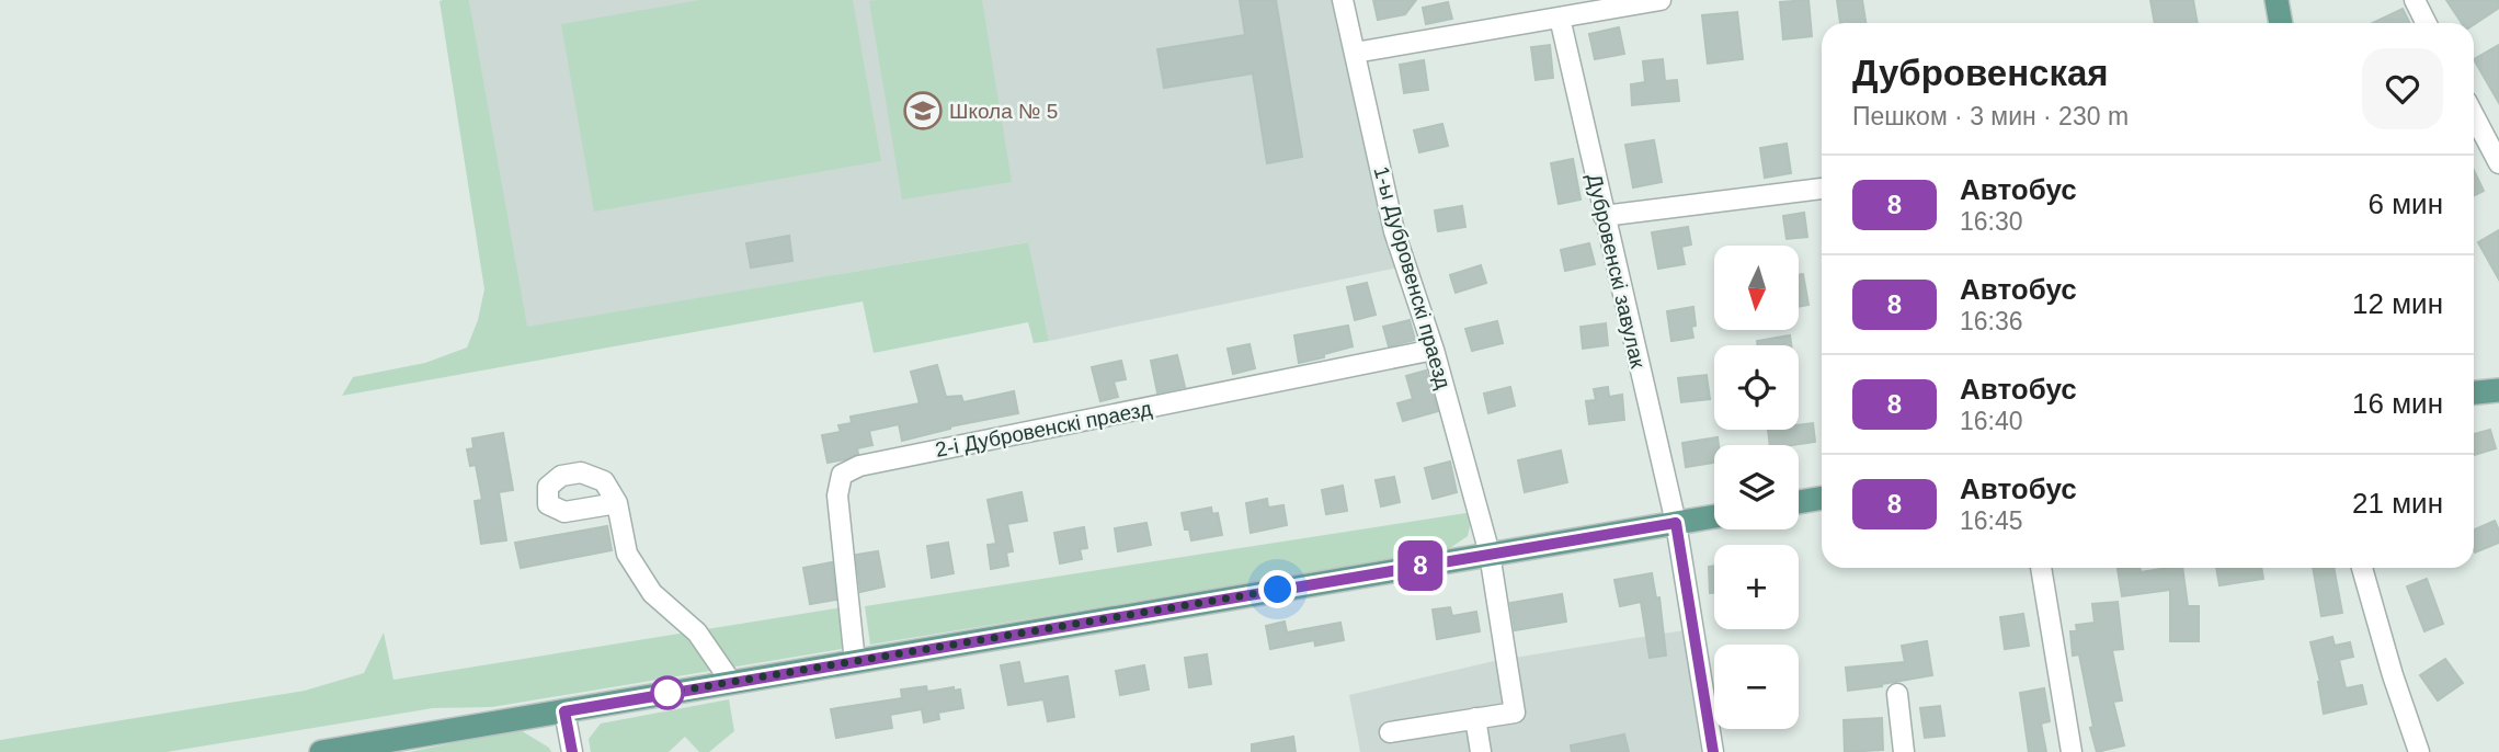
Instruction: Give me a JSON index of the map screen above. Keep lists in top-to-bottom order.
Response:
{
  "streets": {
    "street": ["Дубровенскі завулак", "1-ы Дубровенскі праезд", "2-і Дубровенскі праезд"]
  },
  "crossings": [
    ["1-ы Дубровенскі праезд", "2-і Дубровенскі праезд"]
  ],
  "places": {
    "school or university": ["Школа № 5"]
  },
  "lines": ["bus line 8"],
  "north": "bottom",
  "page": {
    "on_map": "8",
    "heading": ["Дубровенская", "Пешком · 3 мин · 230 m"],
    "list": [
      {
        "mark": "8",
        "name": "Автобус",
        "note": "16:30",
        "value": "6 мин"
      },
      {
        "mark": "8",
        "name": "Автобус",
        "note": "16:36",
        "value": "12 мин"
      },
      {
        "mark": "8",
        "name": "Автобус",
        "note": "16:40",
        "value": "16 мин"
      },
      {
        "mark": "8",
        "name": "Автобус",
        "note": "16:45",
        "value": "21 мин"
      }
    ],
    "map_buttons": ["+", "−"]
  }
}
